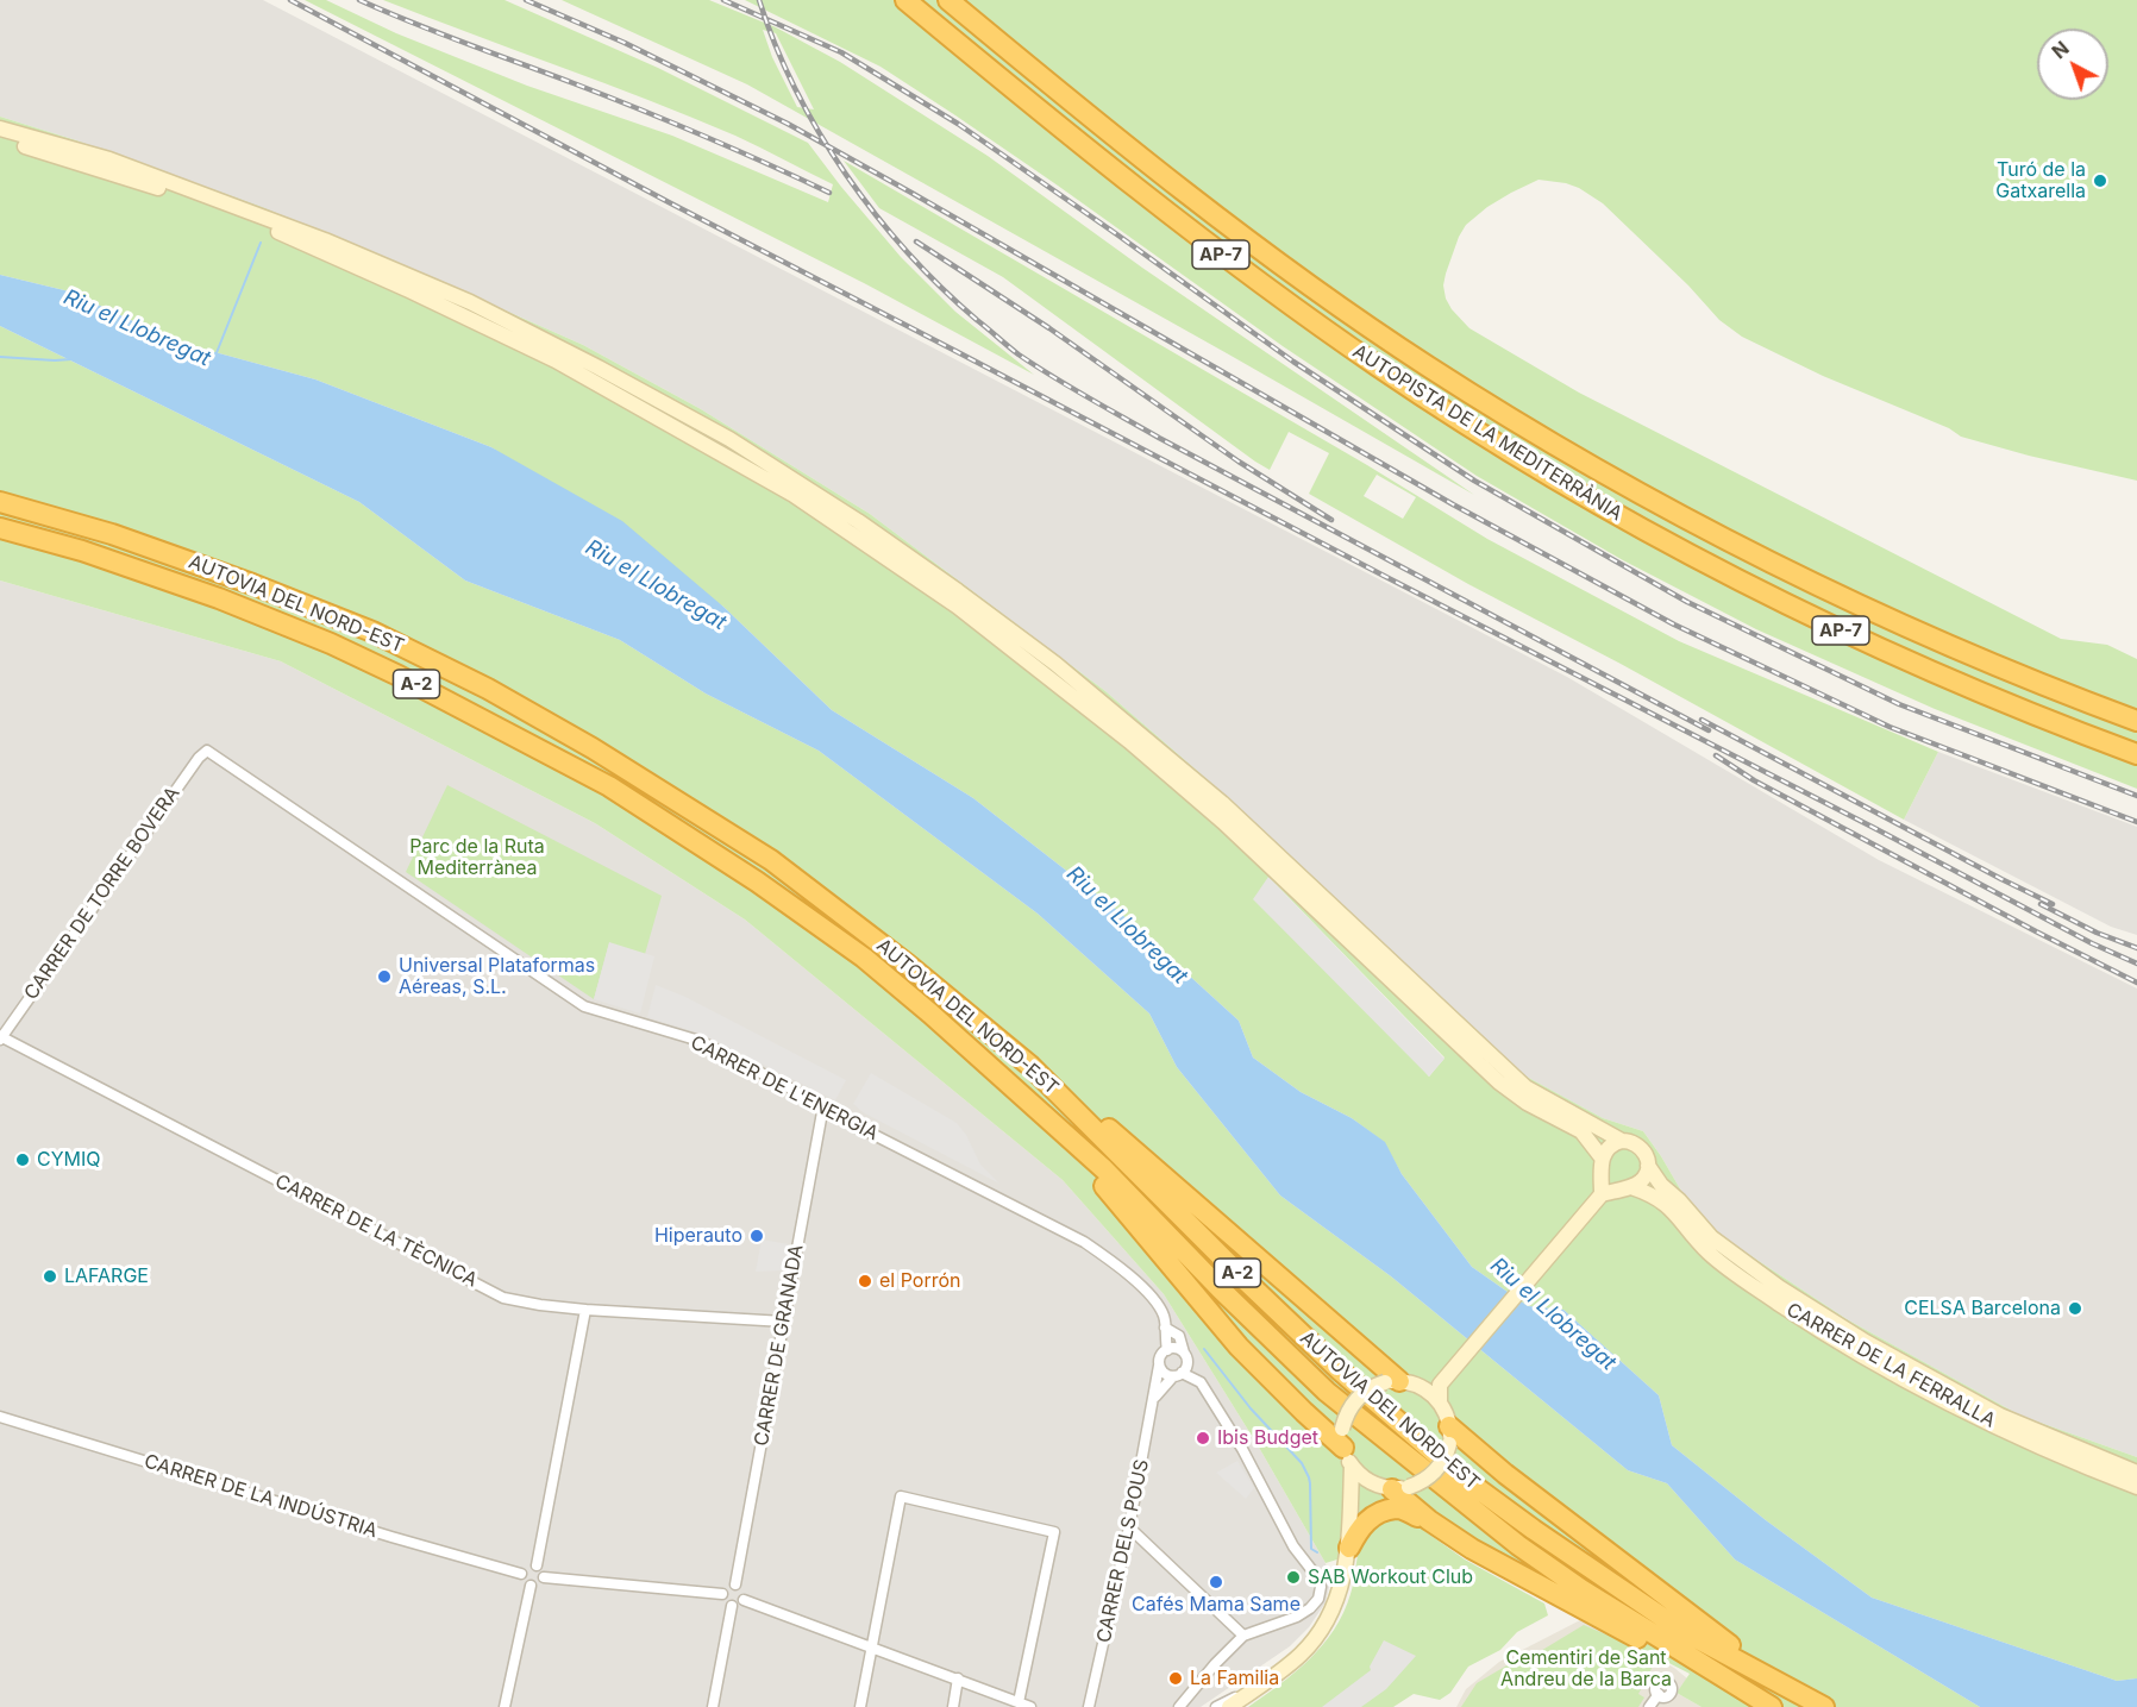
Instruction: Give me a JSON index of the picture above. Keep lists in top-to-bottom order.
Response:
{
  "streets": {
    "highway": [
      "AP-7",
      "AUTOPISTA DE LA MEDITERRÀNIA",
      "AUTOVIA DEL NORD-EST",
      "A-2"
    ],
    "street": [
      "CARRER DE TORRE BOVERA",
      "CARRER DE L'ENERGIA",
      "CARRER DE LA TÈCNICA",
      "CARRER DE GRANADA",
      "CARRER DE LA FERRALLA",
      "CARRER DE LA INDÚSTRIA",
      "CARRER DELS POUS"
    ]
  },
  "crossings": [
    ["CARRER DE TORRE BOVERA", "CARRER DE L'ENERGIA"],
    ["CARRER DE TORRE BOVERA", "CARRER DE LA TÈCNICA"],
    ["CARRER DE L'ENERGIA", "CARRER DE GRANADA"],
    ["CARRER DE L'ENERGIA", "CARRER DELS POUS"],
    ["CARRER DE LA TÈCNICA", "CARRER DE GRANADA"]
  ],
  "water": ["Riu el Llobregat"],
  "parks": ["Parc de la Ruta Mediterrànea", "Cementiri de Sant Andreu de la Barca"],
  "places": [
    "Turó de la Gatxarella",
    "Universal Plataformas Aéreas, S.L.",
    "CYMIQ",
    "Hiperauto",
    "LAFARGE",
    "el Porrón",
    "CELSA Barcelona",
    "Ibis Budget",
    "SAB Workout Club",
    "Cafés Mama Same",
    "La Familia"
  ],
  "north": "top left"
}
